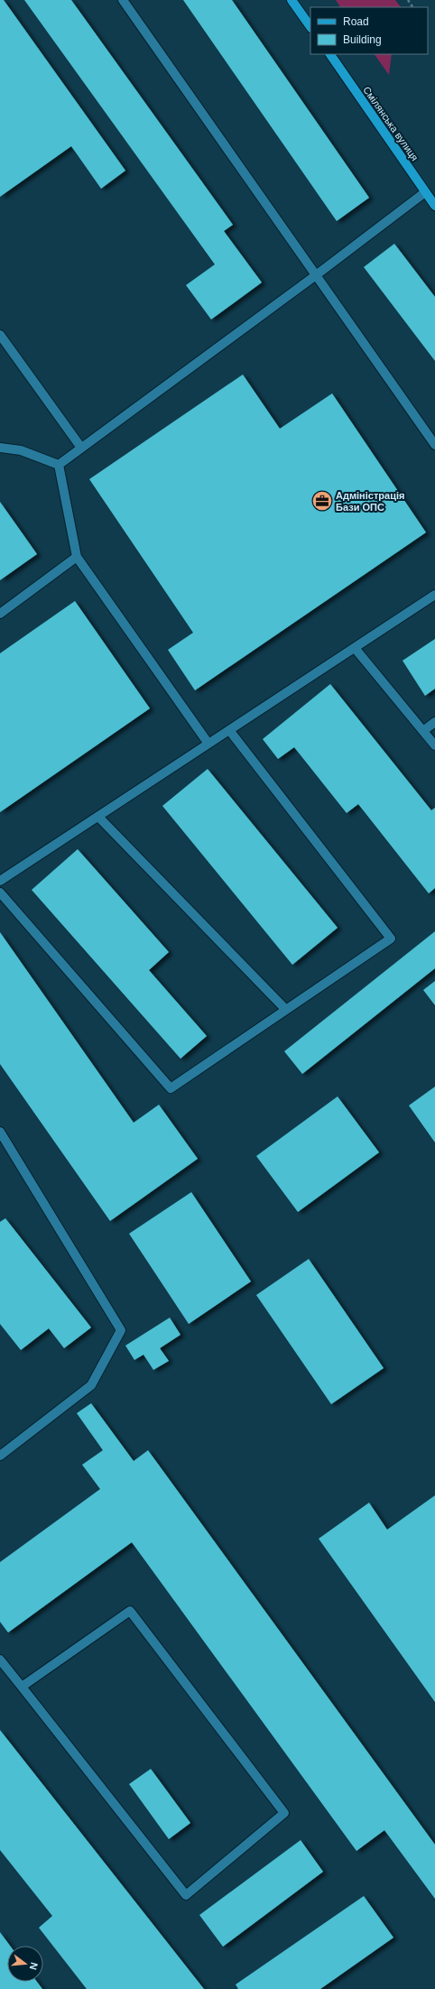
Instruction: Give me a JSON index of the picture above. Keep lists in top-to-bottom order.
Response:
{
  "streets": {
    "main road": ["Смілянська вулиця"]
  },
  "places": {
    "office": ["Адміністрація Бази ОПС"]
  },
  "legend": ["Road", "Building"],
  "north": "right"
}
